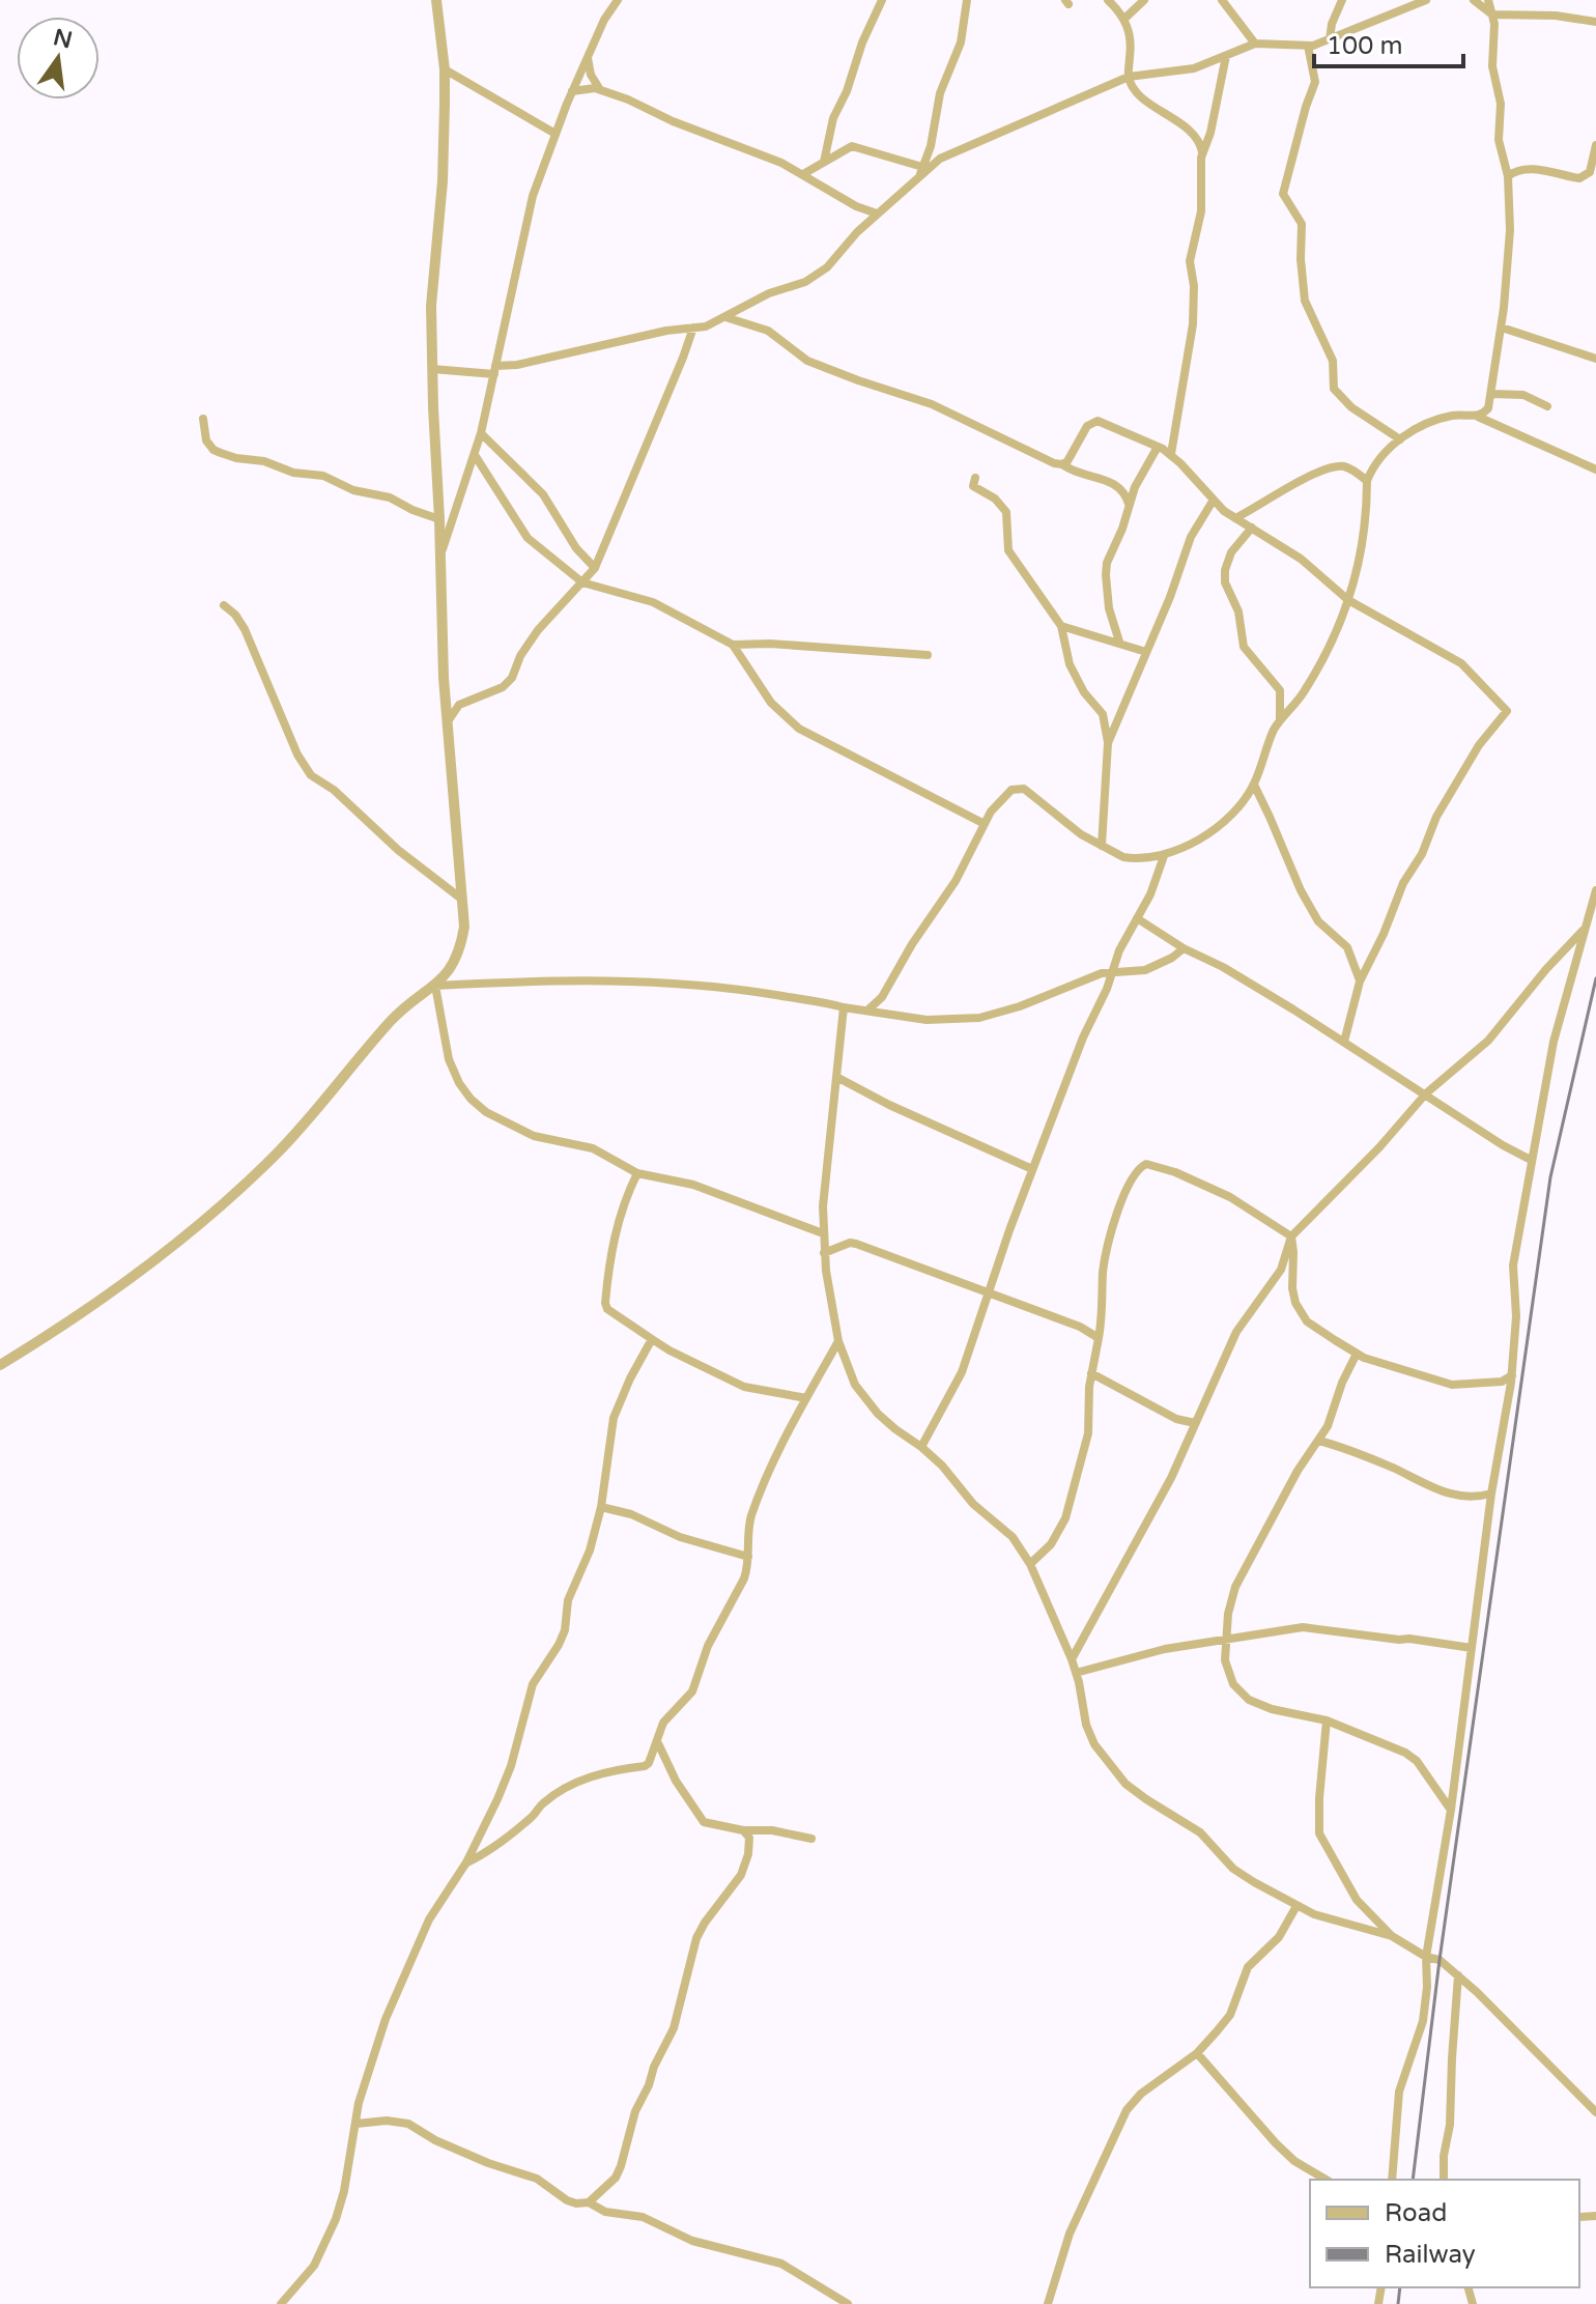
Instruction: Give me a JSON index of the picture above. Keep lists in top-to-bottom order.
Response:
{
  "legend": ["Road", "Railway"],
  "scale_bar": "100 m",
  "north": "top"
}
